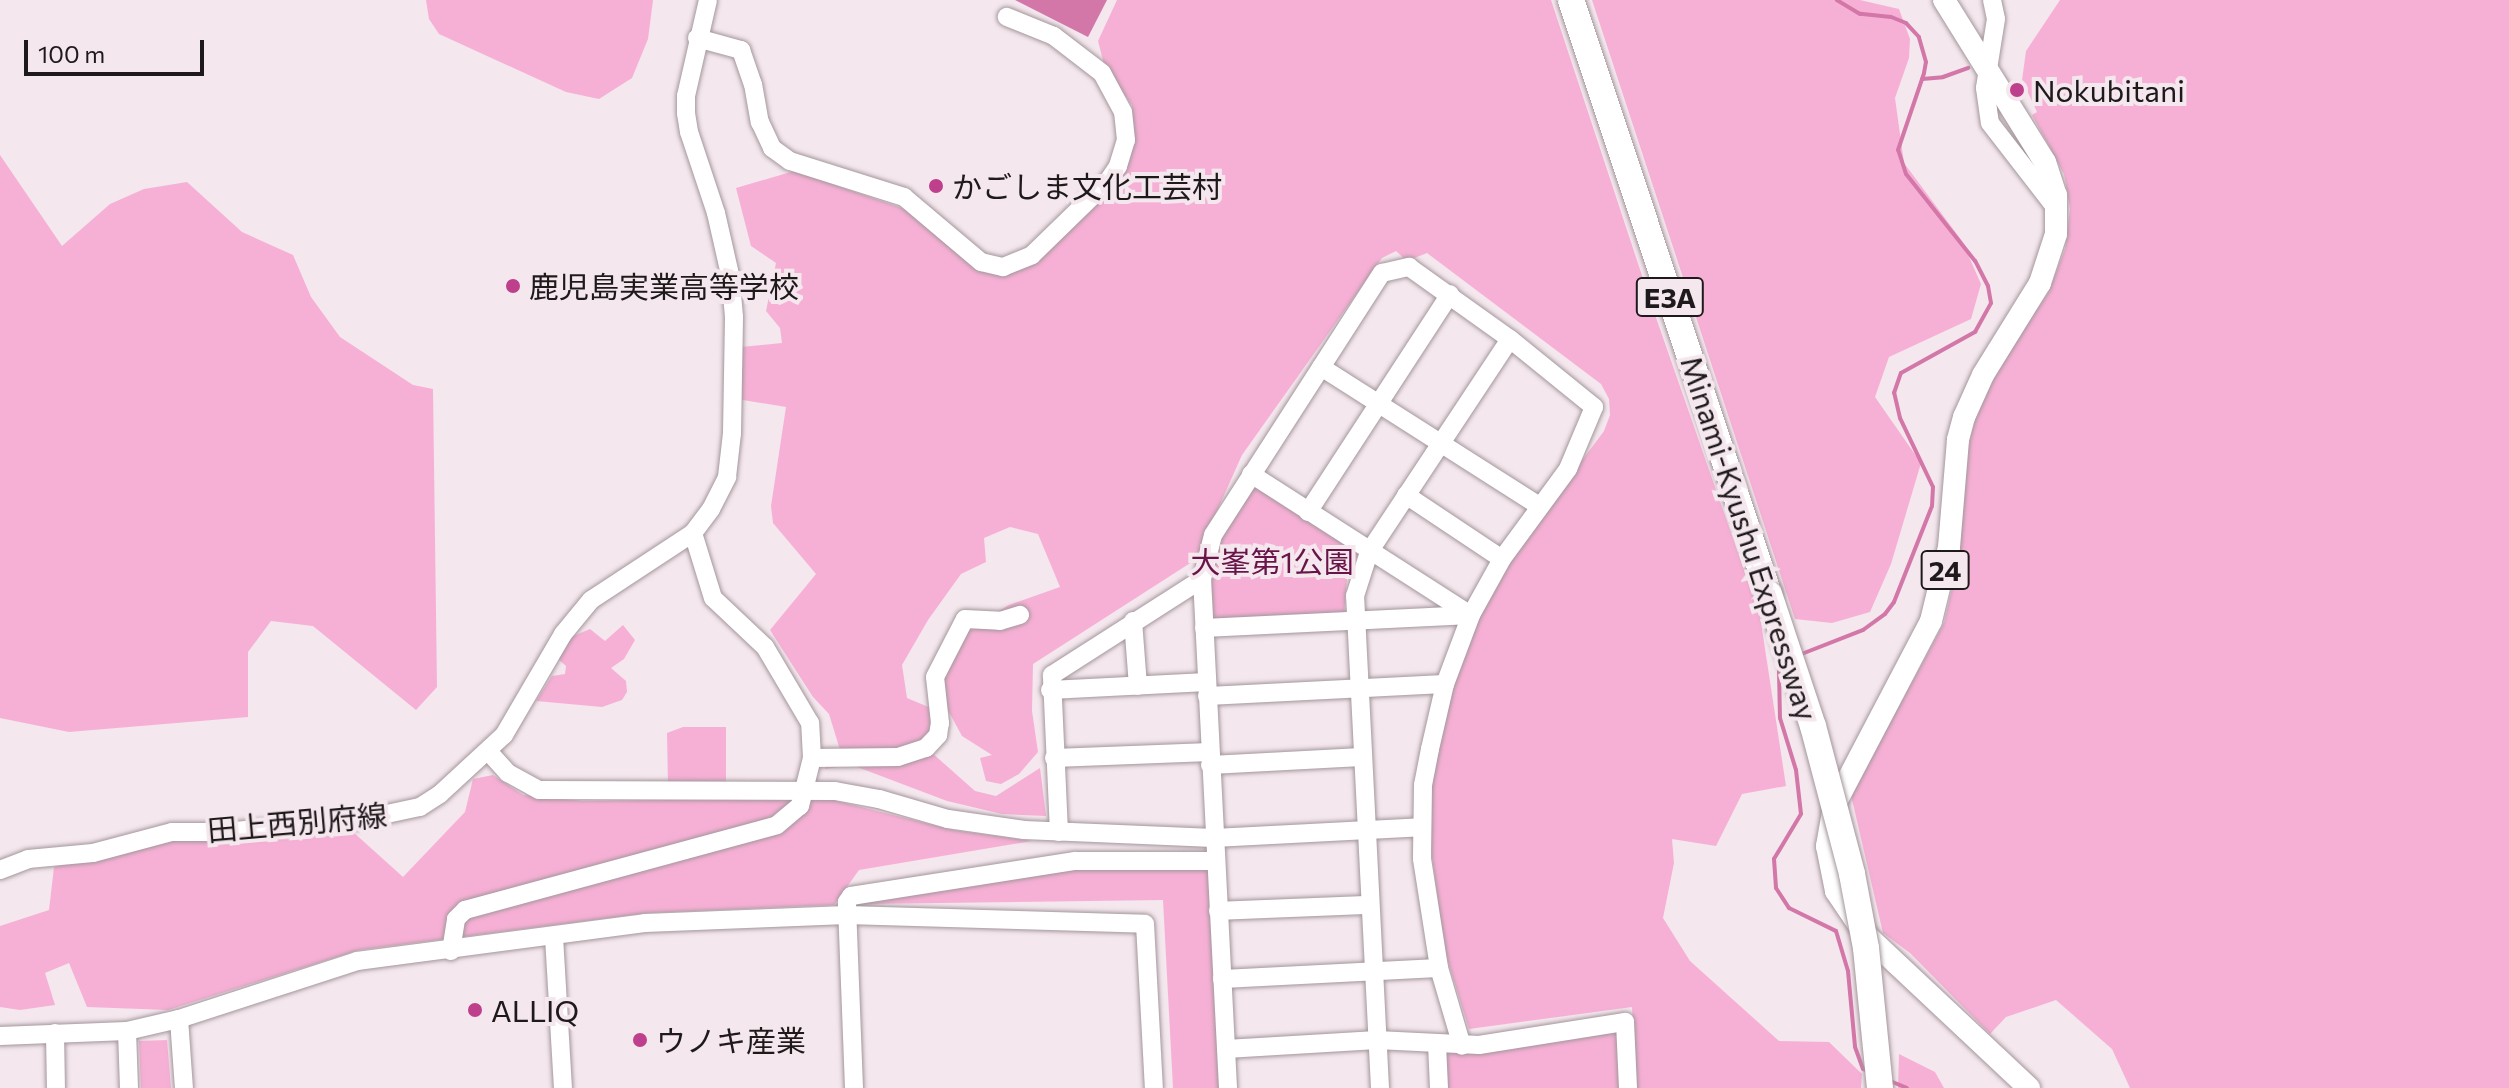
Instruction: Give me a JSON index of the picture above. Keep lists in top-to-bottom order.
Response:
{
  "streets": {
    "highway": ["E3A", "Minami-Kyushu Expressway"],
    "main road": ["24"],
    "street": ["田上西別府線"]
  },
  "parks": ["大峯第1公園"],
  "places": [
    "Nokubitani",
    "かごしま文化工芸村",
    "鹿児島実業高等学校",
    "ALLIQ",
    "ウノキ産業"
  ],
  "scale_bar": "100 m"
}
